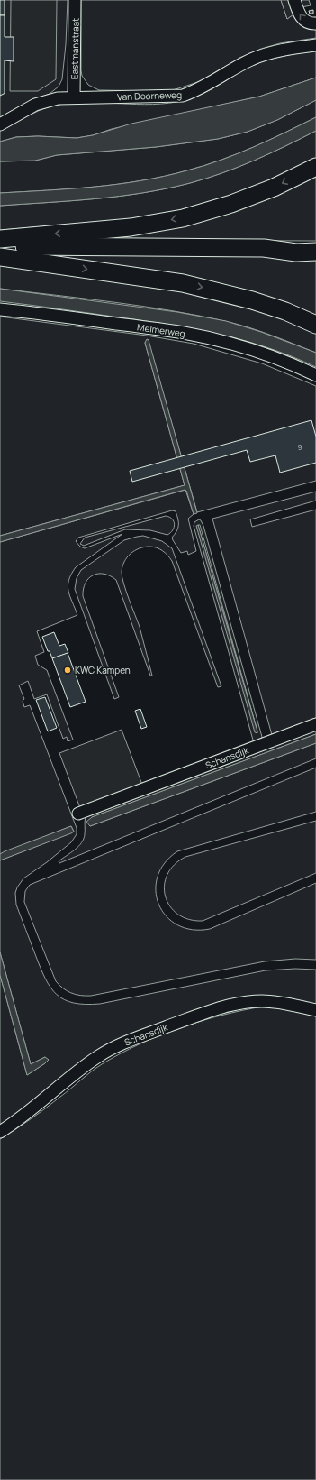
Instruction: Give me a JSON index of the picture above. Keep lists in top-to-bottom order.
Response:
{
  "streets": {
    "street": [
      "Eastmanstraat",
      "Van Doorneweg",
      "Melmerweg",
      "Schansdijk"
    ]
  },
  "crossings": [
    ["Eastmanstraat", "Van Doorneweg"]
  ],
  "places": ["KWC Kampen"],
  "house_numbers": ["9"]
}
